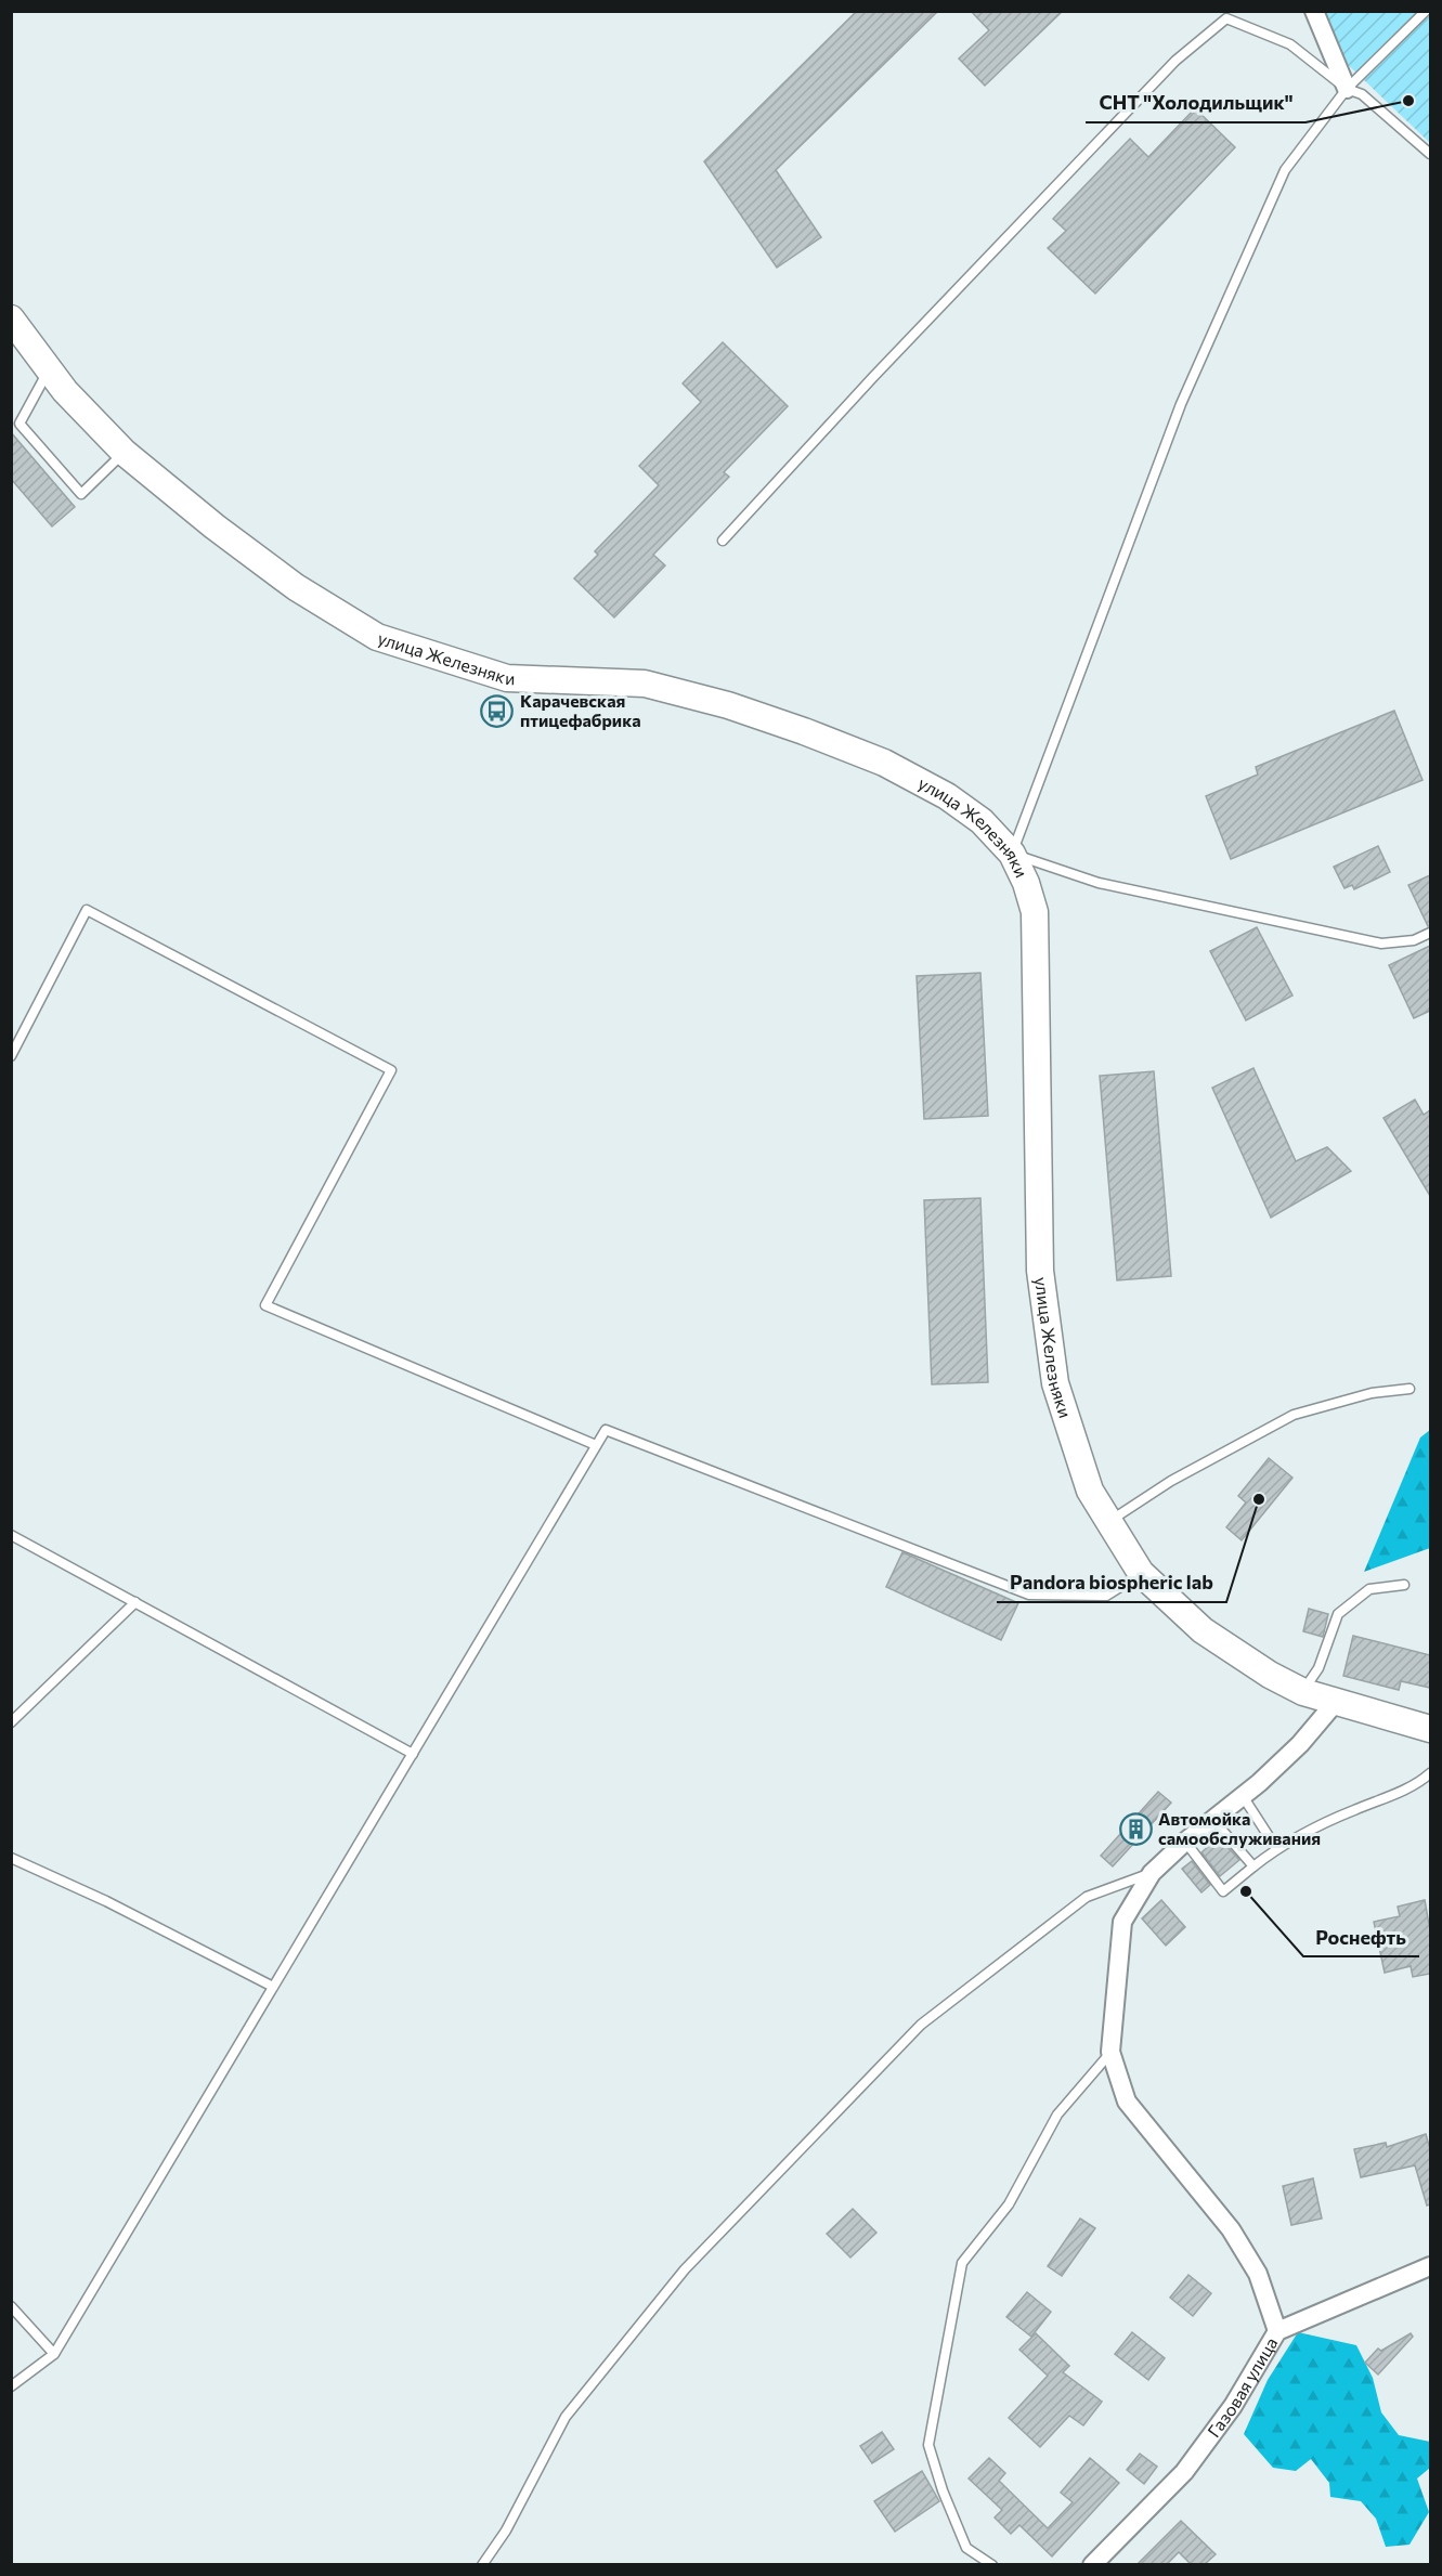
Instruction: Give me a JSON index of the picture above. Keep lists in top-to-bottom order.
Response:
{
  "streets": {
    "street": ["улица Железняки", "Газовая улица"]
  },
  "places": {
    "other": ["СНТ \"Холодильщик\"", "Pandora biospheric lab", "Роснефть"],
    "bus stop": ["Карачевская птицефабрика"],
    "building": ["Автомойка самообслуживания"]
  }
}
